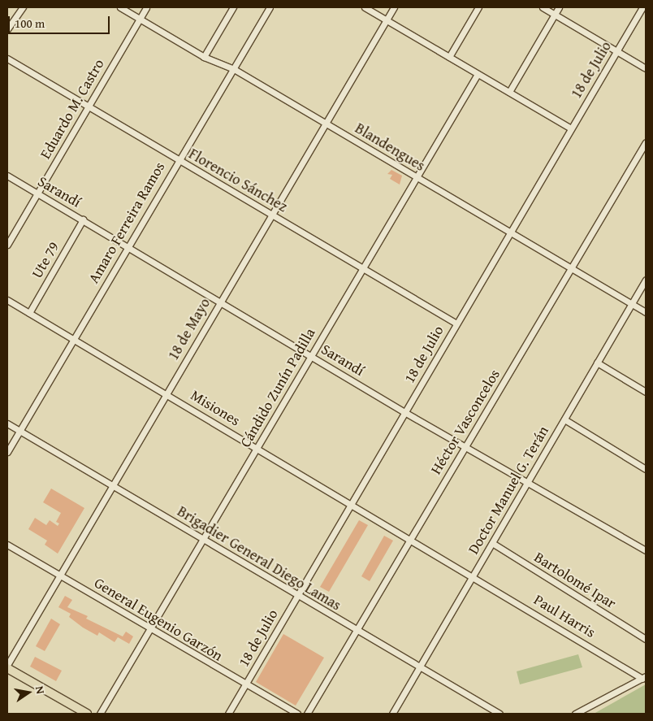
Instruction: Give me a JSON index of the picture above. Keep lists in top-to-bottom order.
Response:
{
  "streets": {
    "street": [
      "18 de Julio",
      "Eduardo M. Castro",
      "Blandengues",
      "Florencio Sánchez",
      "Sarandí",
      "Amaro Ferreira Ramos",
      "Ute 79",
      "18 de Mayo",
      "Cándido Zunín Padilla",
      "Misiones",
      "Héctor Vasconcelos",
      "Doctor Manuel G. Terán",
      "Brigadier General Diego Lamas",
      "Bartolomé Ipar",
      "Paul Harris",
      "General Eugenio Garzón"
    ]
  },
  "crossings": [
    ["18 de Julio", "Blandengues"],
    ["18 de Julio", "Florencio Sánchez"],
    ["18 de Julio", "Sarandí"],
    ["18 de Julio", "Misiones"],
    ["18 de Julio", "Brigadier General Diego Lamas"],
    ["18 de Julio", "General Eugenio Garzón"],
    ["Eduardo M. Castro", "Blandengues"],
    ["Eduardo M. Castro", "Florencio Sánchez"],
    ["Eduardo M. Castro", "Sarandí"],
    ["Blandengues", "Amaro Ferreira Ramos"],
    ["Blandengues", "18 de Mayo"],
    ["Blandengues", "Cándido Zunín Padilla"],
    ["Blandengues", "Héctor Vasconcelos"],
    ["Blandengues", "Doctor Manuel G. Terán"],
    ["Florencio Sánchez", "Amaro Ferreira Ramos"],
    ["Florencio Sánchez", "18 de Mayo"],
    ["Florencio Sánchez", "Cándido Zunín Padilla"],
    ["Sarandí", "Amaro Ferreira Ramos"],
    ["Sarandí", "Ute 79"],
    ["Sarandí", "18 de Mayo"],
    ["Sarandí", "Cándido Zunín Padilla"],
    ["Sarandí", "Héctor Vasconcelos"],
    ["Sarandí", "Doctor Manuel G. Terán"],
    ["Amaro Ferreira Ramos", "Misiones"],
    ["Amaro Ferreira Ramos", "Brigadier General Diego Lamas"],
    ["Ute 79", "Misiones"],
    ["18 de Mayo", "Misiones"],
    ["18 de Mayo", "Brigadier General Diego Lamas"],
    ["18 de Mayo", "General Eugenio Garzón"],
    ["Cándido Zunín Padilla", "Misiones"],
    ["Cándido Zunín Padilla", "Brigadier General Diego Lamas"],
    ["Cándido Zunín Padilla", "General Eugenio Garzón"],
    ["Misiones", "Héctor Vasconcelos"],
    ["Misiones", "Doctor Manuel G. Terán"],
    ["Misiones", "Paul Harris"],
    ["Héctor Vasconcelos", "Brigadier General Diego Lamas"],
    ["Doctor Manuel G. Terán", "Brigadier General Diego Lamas"],
    ["Doctor Manuel G. Terán", "Bartolomé Ipar"],
    ["Doctor Manuel G. Terán", "Paul Harris"]
  ],
  "scale_bar": "100 m",
  "north": "right"
}
